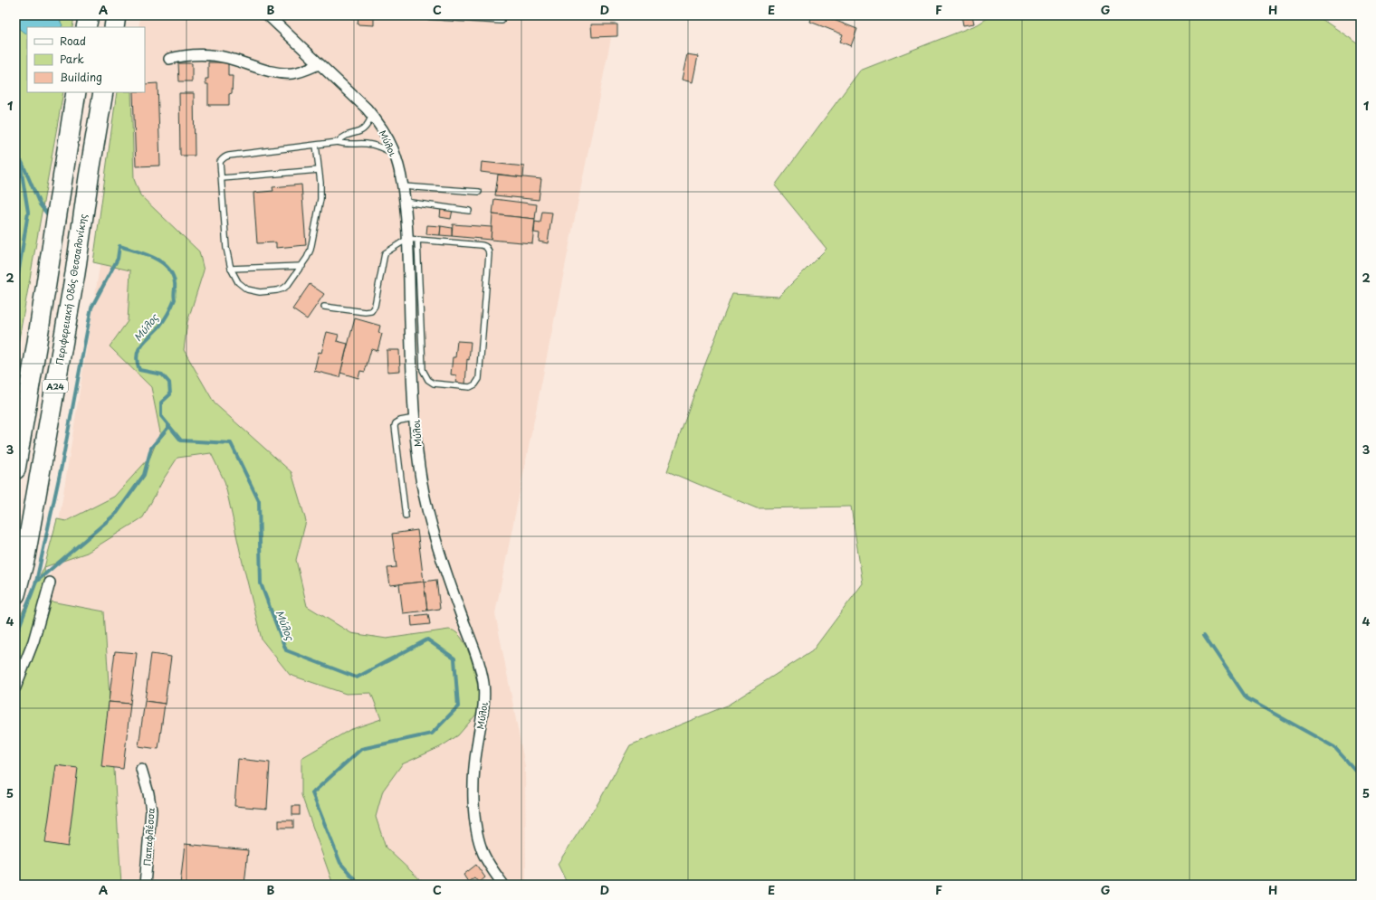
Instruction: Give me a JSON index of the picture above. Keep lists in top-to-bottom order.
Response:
{
  "streets": {
    "highway": ["Περιφερειακή Οδός Θεσσαλονίκης", "Α24"],
    "street": ["Μύλοι", "Παπαφλέσσα"]
  },
  "water": ["Μύλος"],
  "legend": ["Road", "Park", "Building"],
  "grid": {
    "columns": [
      "A",
      "B",
      "C",
      "D",
      "E",
      "F",
      "G",
      "H"
    ],
    "rows": [
      "1",
      "2",
      "3",
      "4",
      "5"
    ]
  }
}
